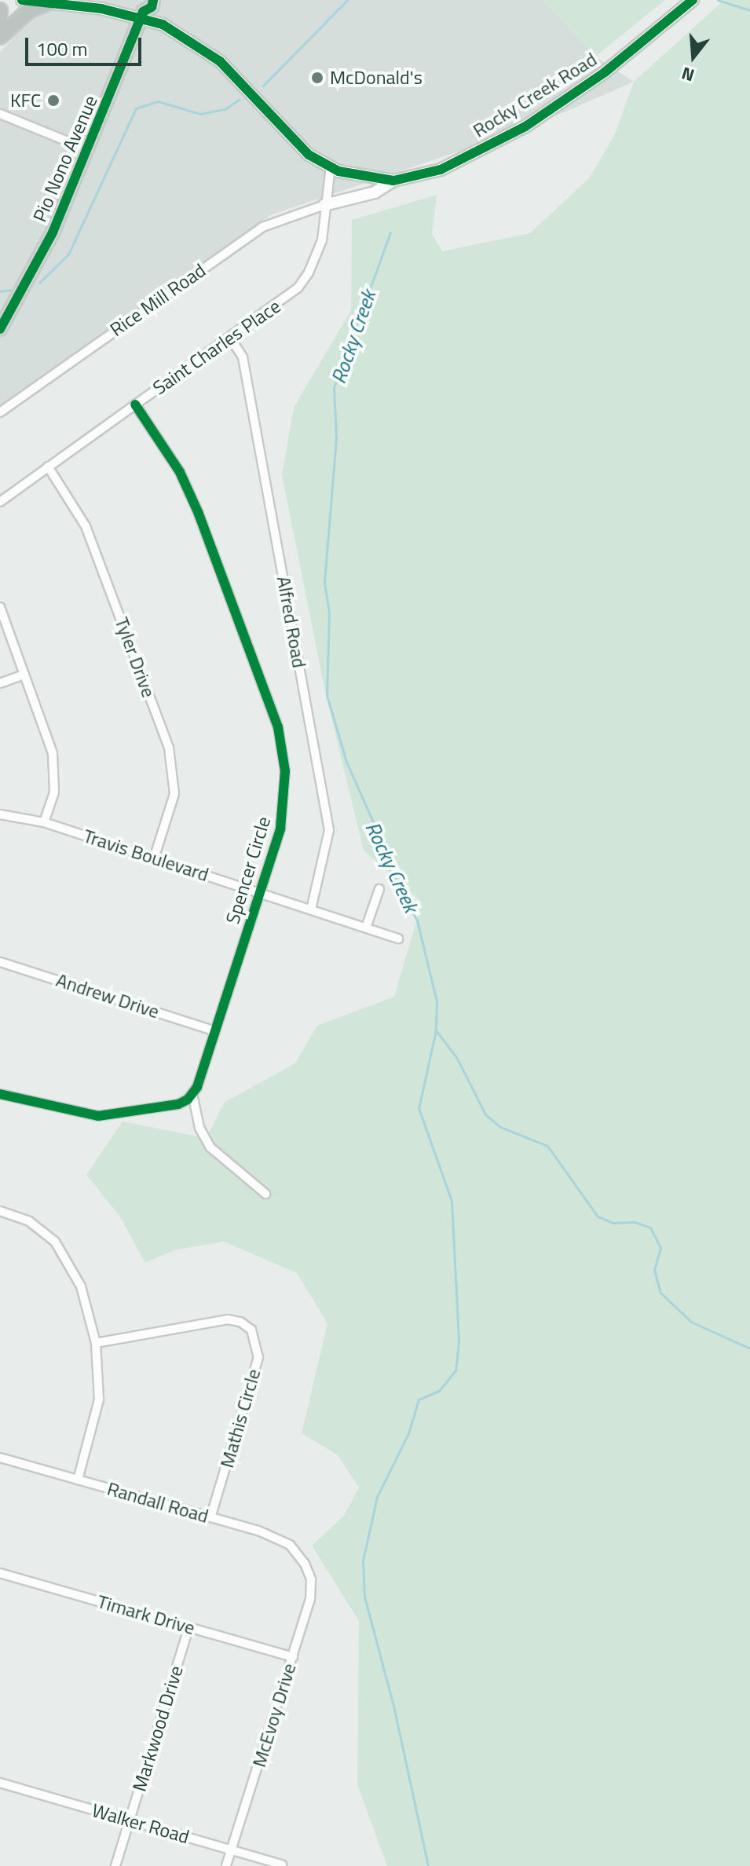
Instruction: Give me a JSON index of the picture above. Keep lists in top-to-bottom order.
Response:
{
  "streets": {
    "main road": ["Pio Nono Avenue"],
    "street": [
      "Rocky Creek Road",
      "Rice Mill Road",
      "Saint Charles Place",
      "Alfred Road",
      "Tyler Drive",
      "Travis Boulevard",
      "Spencer Circle",
      "Andrew Drive",
      "Mathis Circle",
      "Randall Road",
      "Timark Drive",
      "McEvoy Drive",
      "Markwood Drive",
      "Walker Road"
    ]
  },
  "crossings": [
    ["Rocky Creek Road", "Pio Nono Avenue"],
    ["Rocky Creek Road", "Saint Charles Place"],
    ["Rice Mill Road", "Saint Charles Place"],
    ["Saint Charles Place", "Alfred Road"],
    ["Saint Charles Place", "Tyler Drive"],
    ["Saint Charles Place", "Spencer Circle"],
    ["Alfred Road", "Travis Boulevard"],
    ["Tyler Drive", "Travis Boulevard"],
    ["Travis Boulevard", "Spencer Circle"],
    ["Spencer Circle", "Andrew Drive"],
    ["Mathis Circle", "Randall Road"],
    ["Randall Road", "McEvoy Drive"],
    ["Timark Drive", "McEvoy Drive"],
    ["Timark Drive", "Markwood Drive"],
    ["McEvoy Drive", "Walker Road"],
    ["Markwood Drive", "Walker Road"]
  ],
  "water": ["Rocky Creek"],
  "places": ["McDonald's", "KFC"],
  "scale_bar": "100 m",
  "north": "bottom"
}
